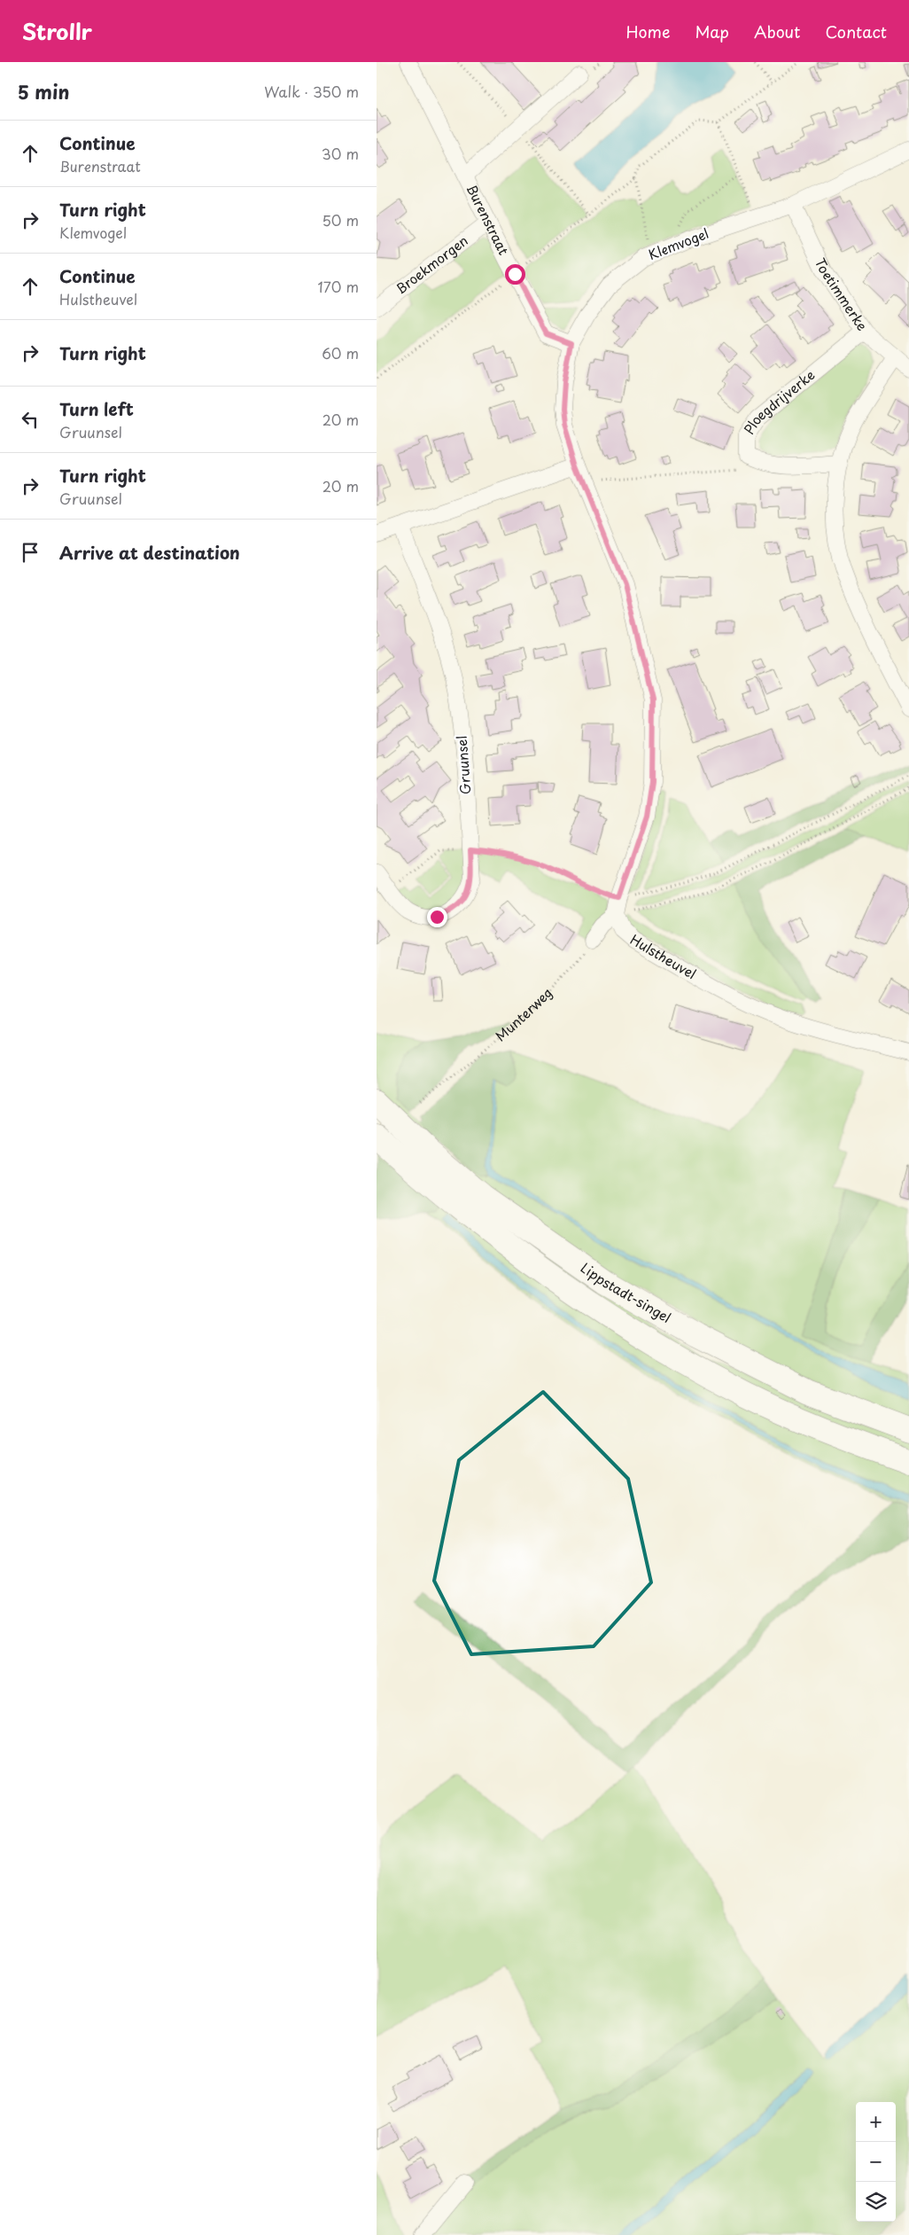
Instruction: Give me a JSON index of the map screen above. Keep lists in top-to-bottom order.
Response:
{
  "streets": {
    "main road": ["Lippstadt-singel"],
    "street": [
      "Burenstraat",
      "Klemvogel",
      "Broekmorgen",
      "Toetimmerke",
      "Ploegdrijverke",
      "Gruunsel",
      "Hulstheuvel"
    ],
    "path": ["Munterweg"]
  },
  "crossings": [
    ["Burenstraat", "Klemvogel"],
    ["Burenstraat", "Broekmorgen"],
    ["Klemvogel", "Toetimmerke"],
    ["Toetimmerke", "Ploegdrijverke"]
  ],
  "page": {
    "header": "Strollr",
    "nav": [
      "Home",
      "Map",
      "About",
      "Contact"
    ],
    "heading": ["5 min", "Walk · 350 m"],
    "list": [
      ["Continue", "Burenstraat", "30 m"],
      ["Turn right", "Klemvogel", "50 m"],
      ["Continue", "Hulstheuvel", "170 m"],
      ["Turn right", "60 m"],
      ["Turn left", "Gruunsel", "20 m"],
      ["Turn right", "Gruunsel", "20 m"],
      "Arrive at destination"
    ],
    "map_buttons": ["+", "−"]
  }
}
